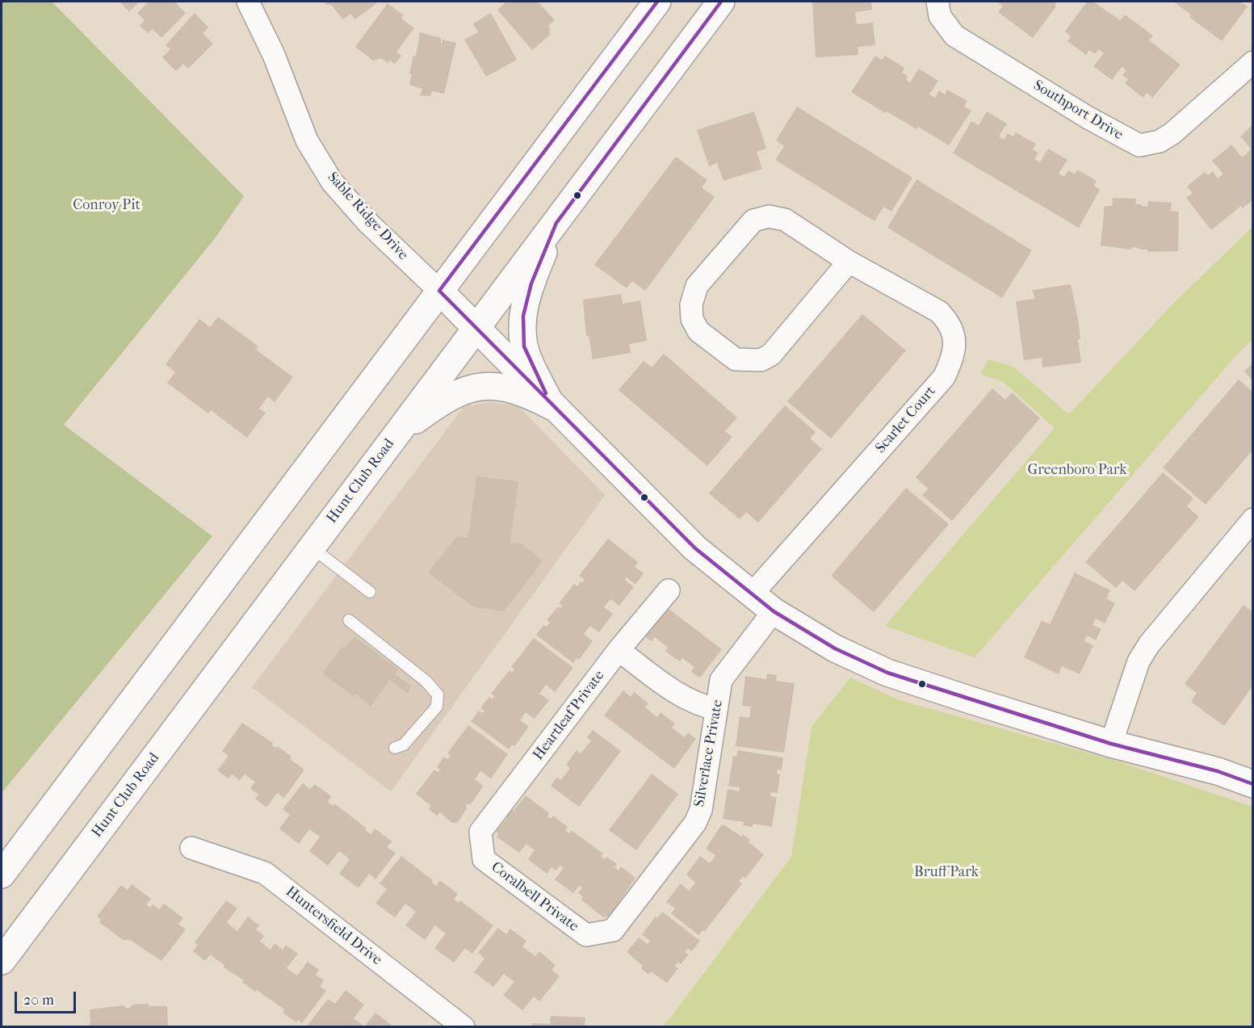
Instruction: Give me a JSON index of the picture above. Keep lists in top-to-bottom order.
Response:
{
  "streets": {
    "main road": ["Hunt Club Road"],
    "street": [
      "Southport Drive",
      "Sable Ridge Drive",
      "Scarlet Court",
      "Heartleaf Private",
      "Silverlace Private",
      "Coralbell Private",
      "Huntersfield Drive"
    ]
  },
  "crossings": [
    ["Heartleaf Private", "Coralbell Private"],
    ["Silverlace Private", "Coralbell Private"]
  ],
  "parks": ["Conroy Pit", "Greenboro Park", "Bruff Park"],
  "scale_bar": "20 m"
}
